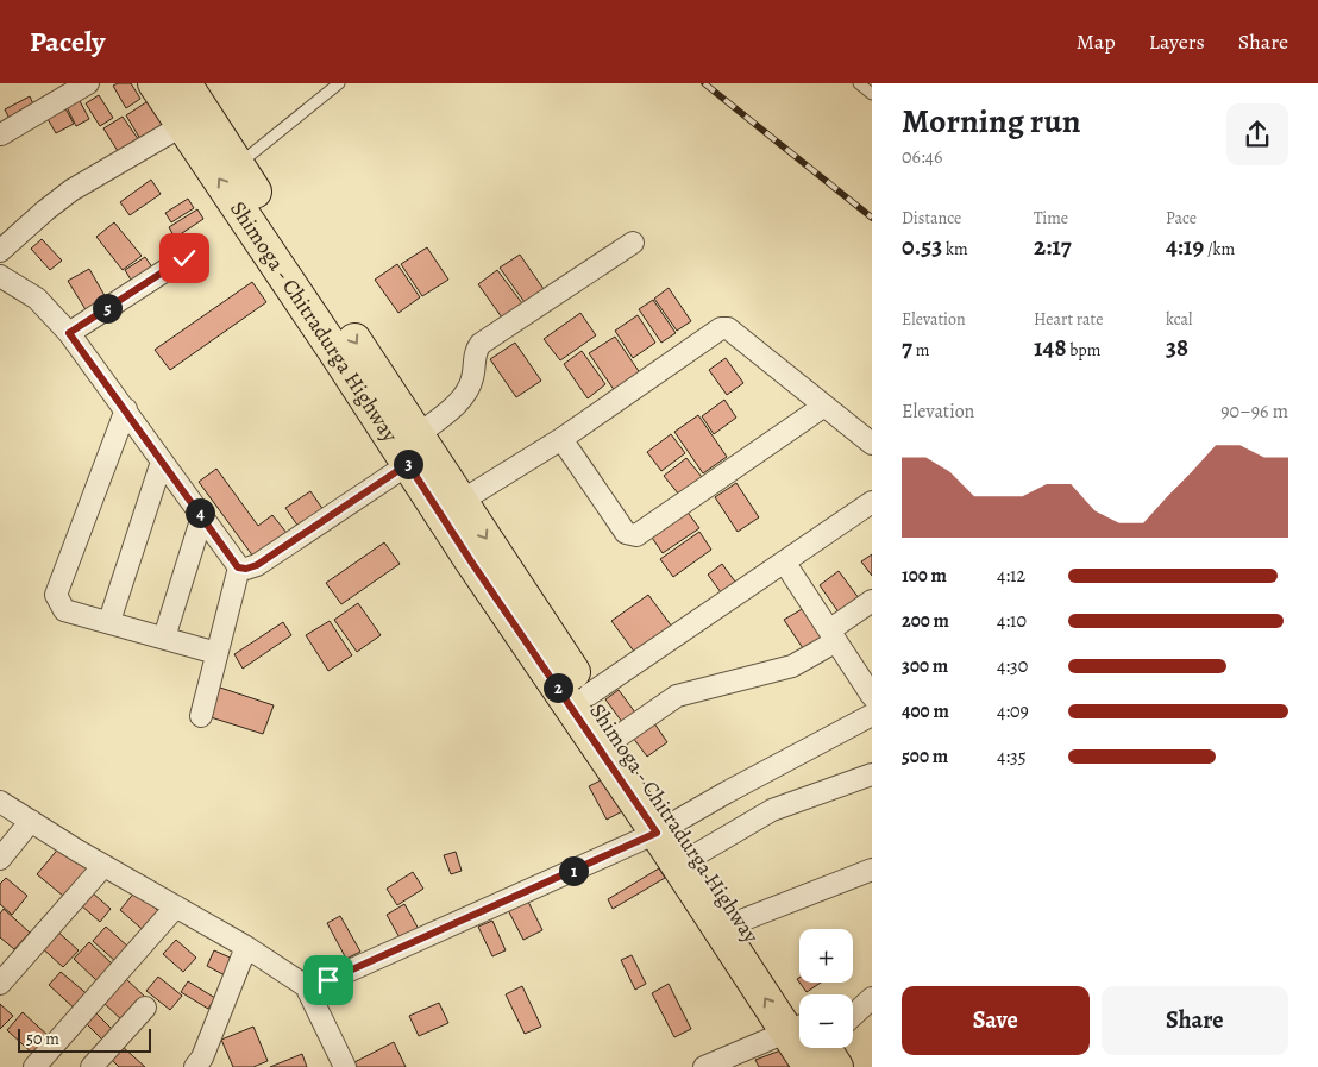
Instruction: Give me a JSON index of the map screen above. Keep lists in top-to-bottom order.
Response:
{
  "streets": {
    "main road": ["Shimoga - Chitradurga Highway"]
  },
  "scale_bar": "50 m",
  "page": {
    "header": "Pacely",
    "nav": ["Map", "Layers", "Share"],
    "heading": ["Morning run", "06:46"],
    "stats": [
      ["Distance", "0.53 km"],
      ["Time", "2:17"],
      ["Pace", "4:19 /km"],
      ["Elevation", "7 m"],
      ["Heart rate", "148 bpm"],
      ["kcal", "38"]
    ],
    "pins": [
      "5",
      "3",
      "4",
      "2",
      "1"
    ],
    "chart": ["Elevation", "90–96 m"],
    "list": [
      {
        "name": "100 m",
        "note": "4:12"
      },
      {
        "name": "200 m",
        "note": "4:10"
      },
      {
        "name": "300 m",
        "note": "4:30"
      },
      {
        "name": "400 m",
        "note": "4:09"
      },
      {
        "name": "500 m",
        "note": "4:35"
      }
    ],
    "map_buttons": ["+", "−"],
    "buttons": ["Save", "Share"],
    "scale": "50 m"
  }
}
